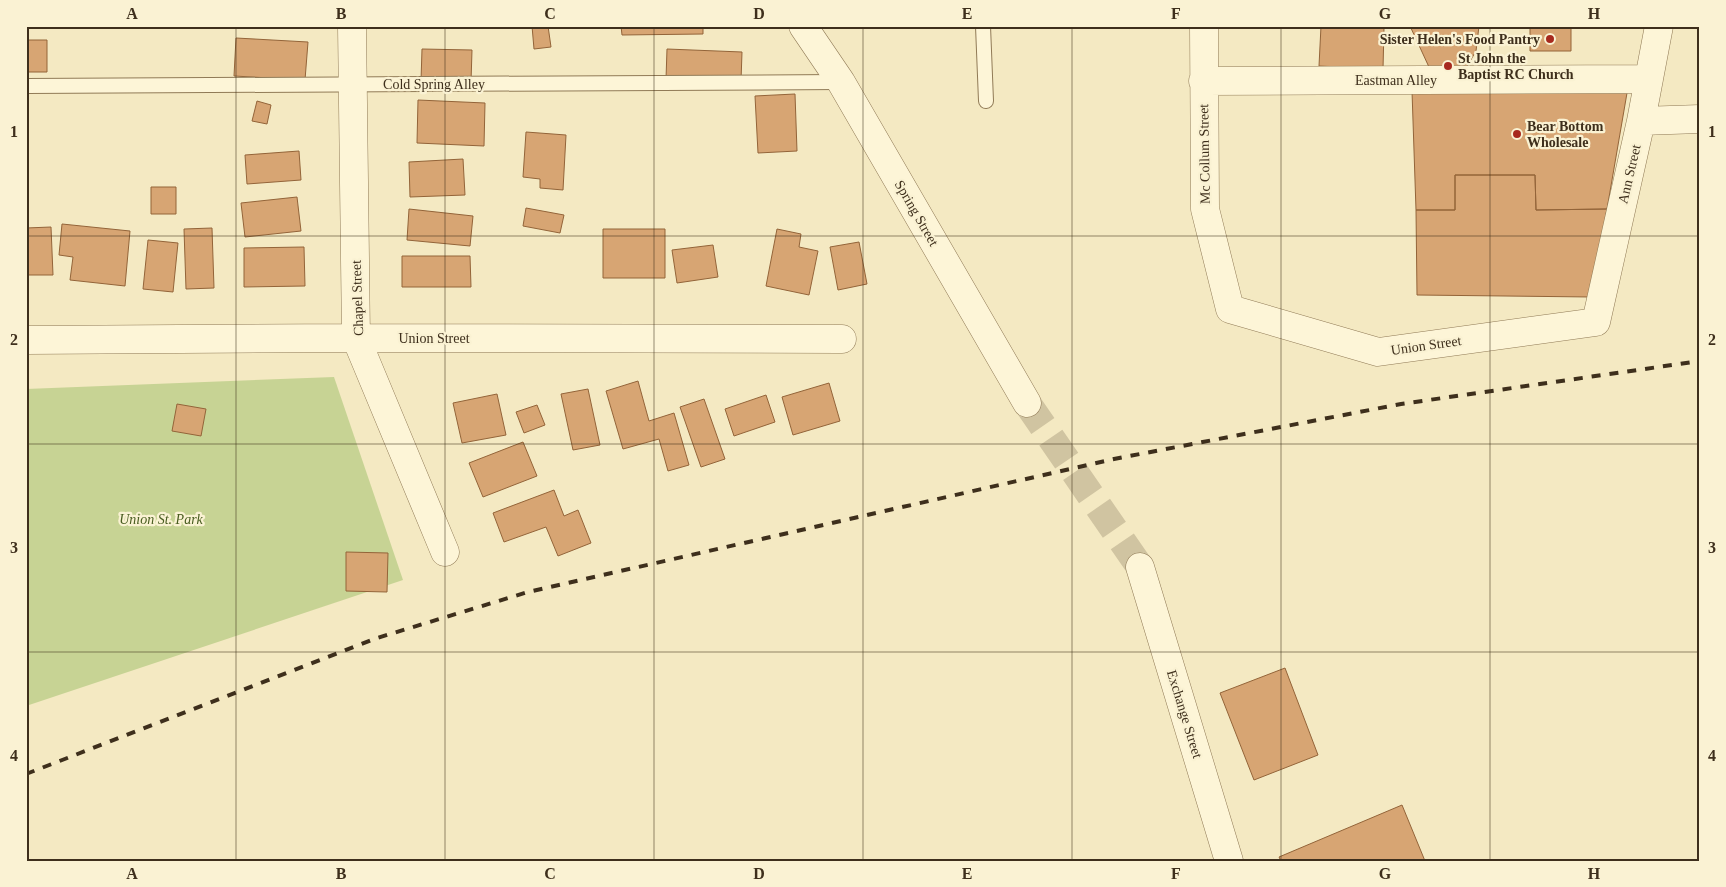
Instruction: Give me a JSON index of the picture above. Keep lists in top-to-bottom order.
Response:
{
  "streets": {
    "street": [
      "Eastman Alley",
      "Mc Collum Street",
      "Ann Street",
      "Spring Street",
      "Chapel Street",
      "Union Street",
      "Exchange Street"
    ],
    "lane": ["Cold Spring Alley"]
  },
  "crossings": [
    ["Eastman Alley", "Mc Collum Street"],
    ["Eastman Alley", "Ann Street"],
    ["Cold Spring Alley", "Spring Street"],
    ["Cold Spring Alley", "Chapel Street"],
    ["Mc Collum Street", "Union Street"],
    ["Ann Street", "Union Street"],
    ["Chapel Street", "Union Street"]
  ],
  "parks": ["Union St. Park"],
  "places": ["Sister Helen's Food Pantry", "St John the Baptist RC Church", "Bear Bottom Wholesale"],
  "grid": {
    "columns": [
      "A",
      "B",
      "C",
      "D",
      "E",
      "F",
      "G",
      "H"
    ],
    "rows": [
      "1",
      "2",
      "3",
      "4"
    ]
  }
}
